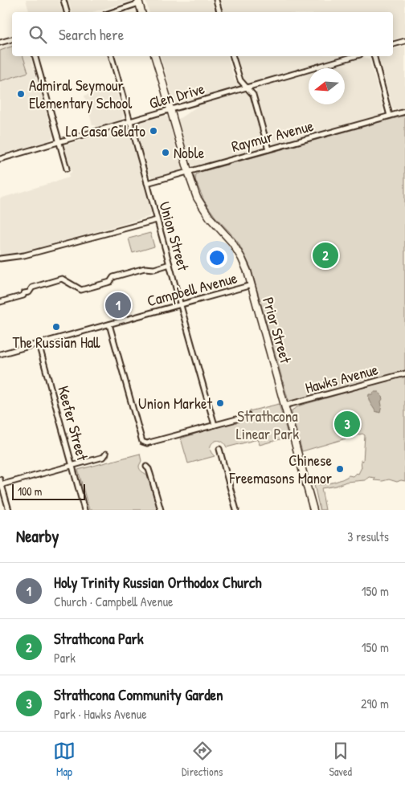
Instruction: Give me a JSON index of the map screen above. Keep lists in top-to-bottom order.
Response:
{
  "streets": {
    "main road": ["Prior Street"],
    "street": [
      "Glen Drive",
      "Raymur Avenue",
      "Union Street",
      "Campbell Avenue",
      "Hawks Avenue",
      "Keefer Street"
    ]
  },
  "crossings": [
    ["Glen Drive", "Union Street"],
    ["Glen Drive", "Prior Street"],
    ["Raymur Avenue", "Union Street"],
    ["Raymur Avenue", "Prior Street"],
    ["Union Street", "Campbell Avenue"],
    ["Campbell Avenue", "Prior Street"],
    ["Campbell Avenue", "Keefer Street"],
    ["Prior Street", "Hawks Avenue"]
  ],
  "parks": ["Strathcona Linear Park"],
  "places": [
    "Admiral Seymour Elementary School",
    "La Casa Gelato",
    "Noble",
    "The Russian Hall",
    "Union Market",
    "Chinese Freemasons Manor"
  ],
  "scale_bar": "100 m",
  "north": "left",
  "page": {
    "search": "Search here",
    "pins": ["2", "1", "3"],
    "scale": "100 m",
    "heading": ["Nearby", "3 results"],
    "list": [
      {
        "mark": "1",
        "name": "Holy Trinity Russian Orthodox Church",
        "note": "Church · Campbell Avenue",
        "value": "150 m"
      },
      {
        "mark": "2",
        "name": "Strathcona Park",
        "note": "Park",
        "value": "150 m"
      },
      {
        "mark": "3",
        "name": "Strathcona Community Garden",
        "note": "Park · Hawks Avenue",
        "value": "290 m"
      }
    ],
    "nav": ["Map", "Directions", "Saved"]
  }
}
